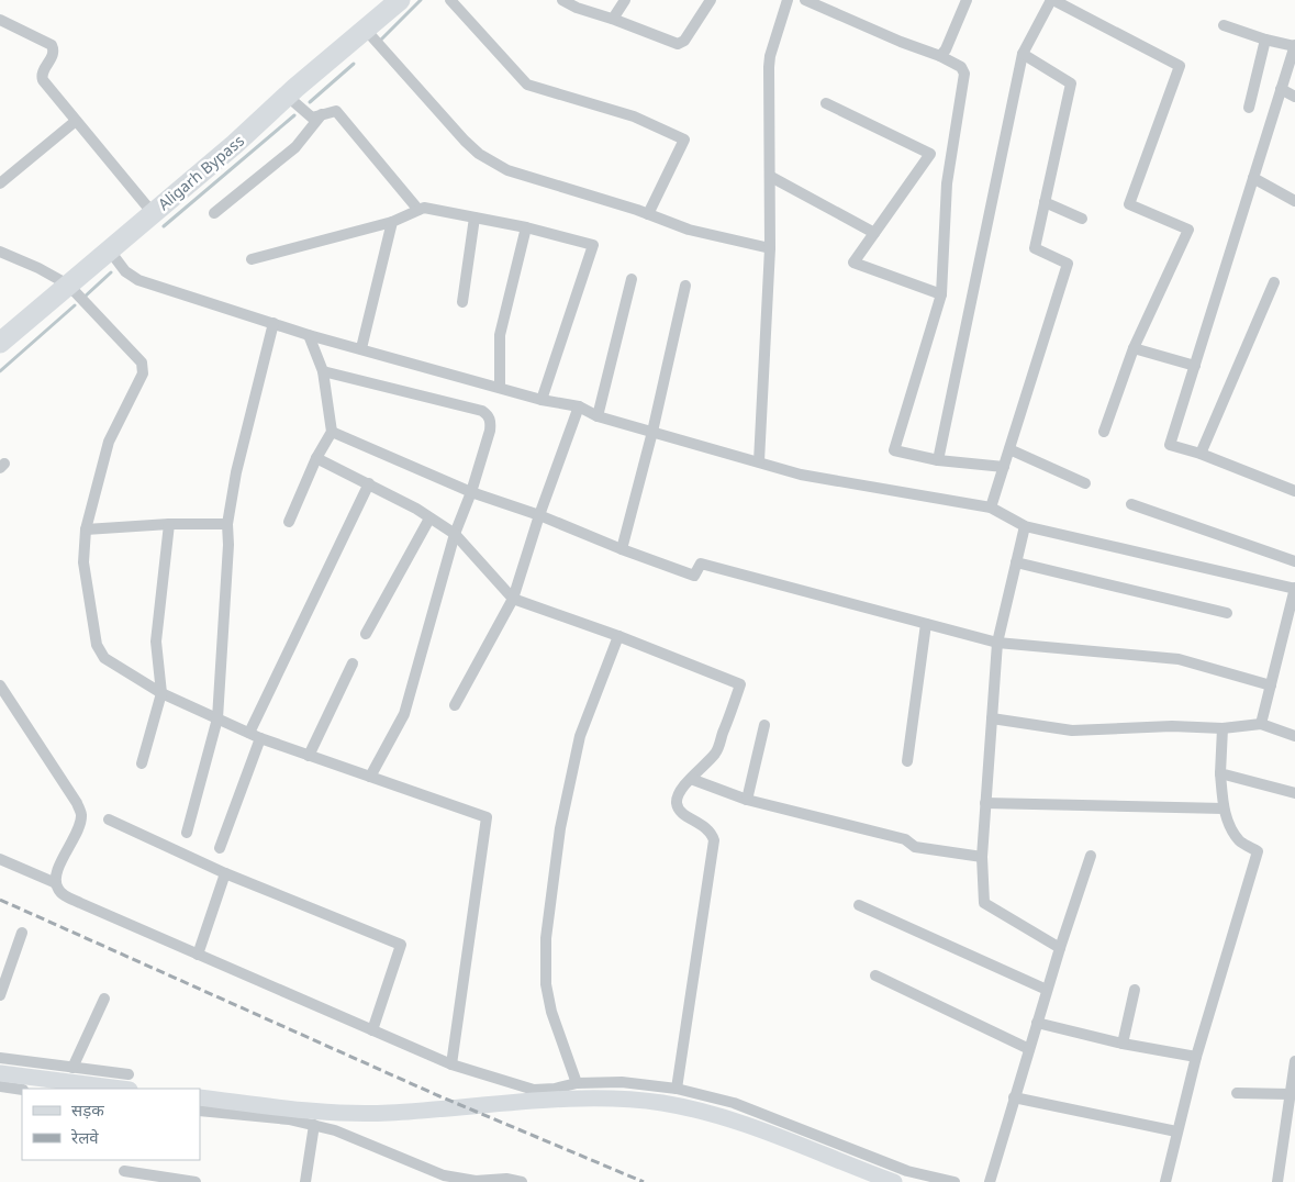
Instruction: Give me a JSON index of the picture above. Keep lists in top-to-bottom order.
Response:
{
  "streets": {
    "highway": ["Aligarh Bypass"]
  },
  "legend": ["सड़क", "रेलवे"]
}
